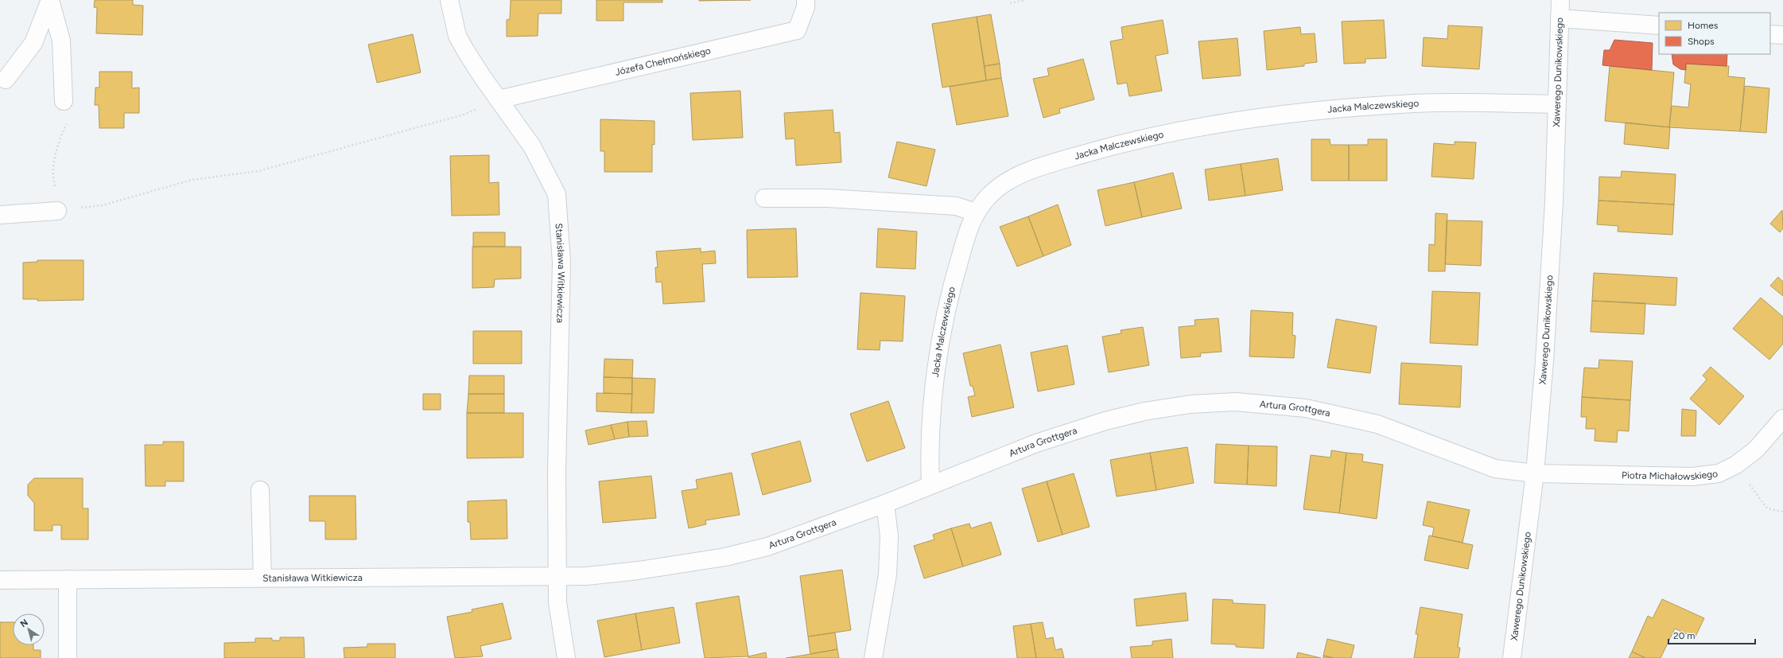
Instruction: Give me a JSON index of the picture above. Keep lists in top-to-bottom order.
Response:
{
  "streets": {
    "street": [
      "Józefa Chełmońskiego",
      "Xawerego Dunikowskiego",
      "Jacka Malczewskiego",
      "Stanisława Witkiewicza",
      "Artura Grottgera",
      "Piotra Michałowskiego"
    ]
  },
  "crossings": [
    ["Józefa Chełmońskiego", "Stanisława Witkiewicza"],
    ["Xawerego Dunikowskiego", "Jacka Malczewskiego"],
    ["Xawerego Dunikowskiego", "Artura Grottgera"],
    ["Xawerego Dunikowskiego", "Piotra Michałowskiego"],
    ["Jacka Malczewskiego", "Artura Grottgera"],
    ["Stanisława Witkiewicza", "Artura Grottgera"],
    ["Artura Grottgera", "Piotra Michałowskiego"]
  ],
  "legend": ["Homes", "Shops"],
  "scale_bar": "20 m",
  "north": "top left"
}
